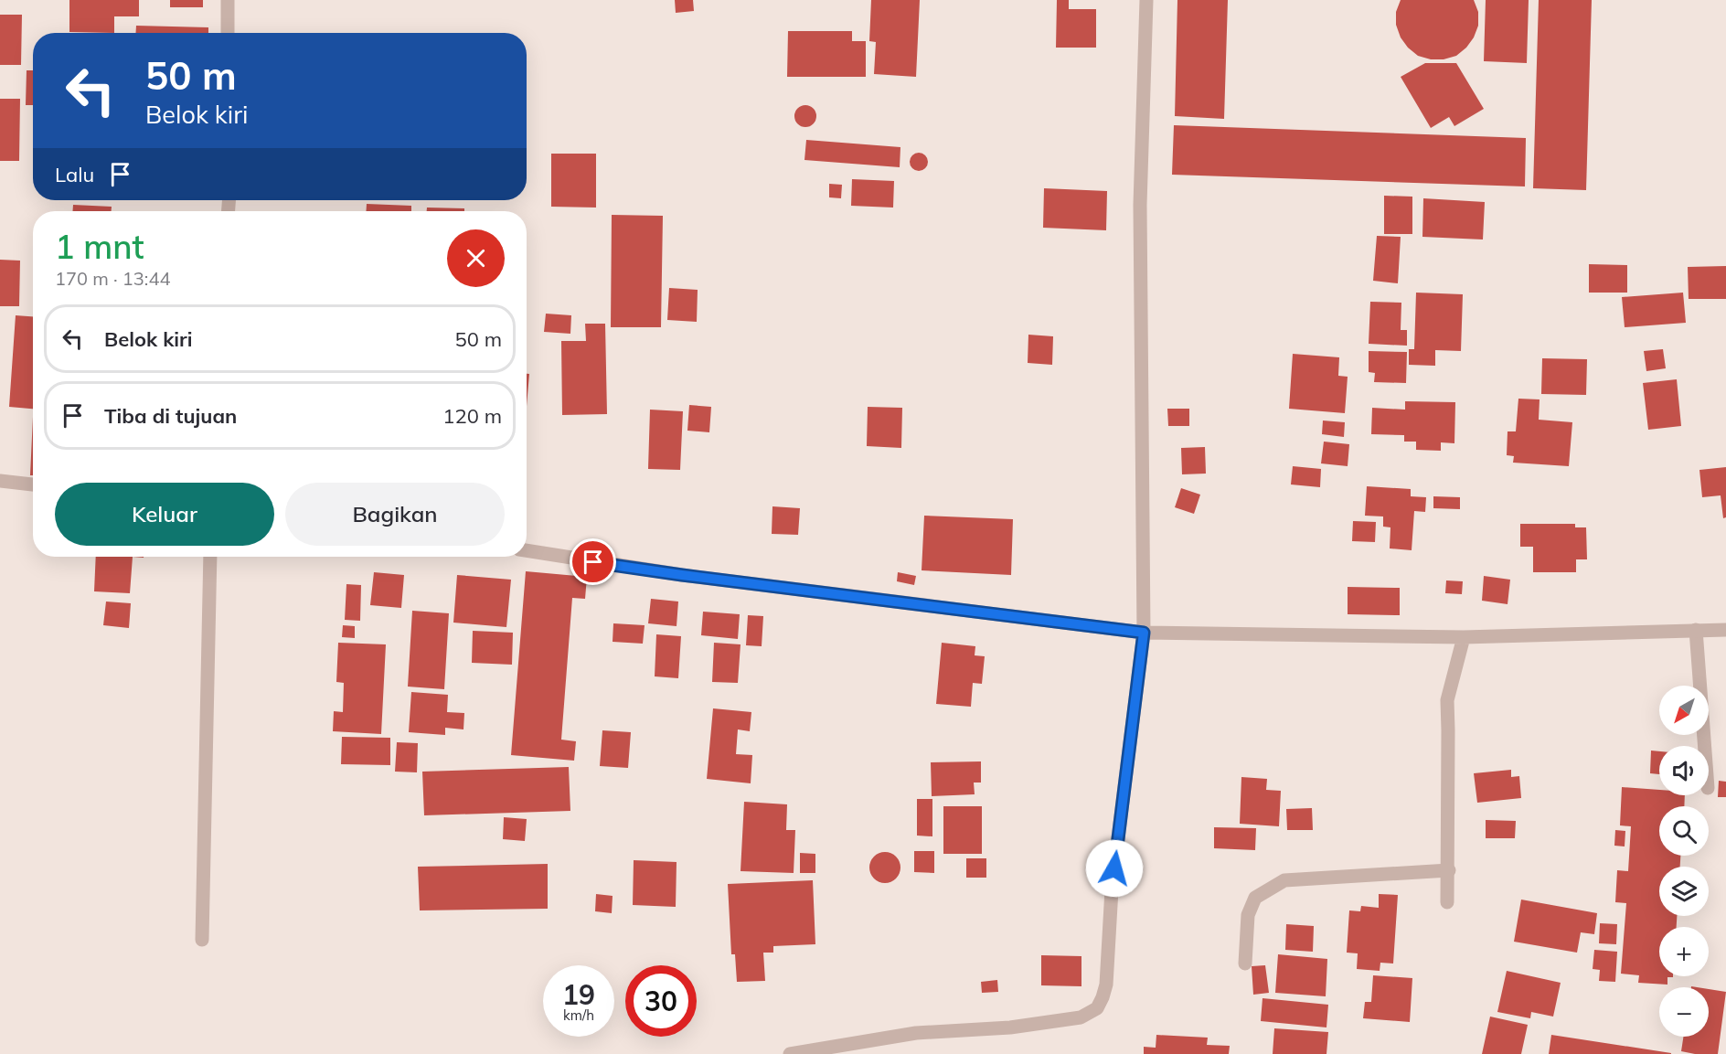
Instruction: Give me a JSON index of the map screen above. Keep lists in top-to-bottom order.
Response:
{
  "north": "bottom left",
  "page": {
    "turn": ["50 m", "Belok kiri"],
    "then": "Lalu",
    "heading": ["1 mnt", "170 m · 13:44"],
    "list": [
      {
        "name": "Belok kiri",
        "value": "50 m"
      },
      {
        "name": "Tiba di tujuan",
        "value": "120 m"
      }
    ],
    "buttons": ["Keluar", "Bagikan"],
    "map_buttons": ["+", "−"],
    "speed": "19 km/h",
    "limit": "30"
  }
}
